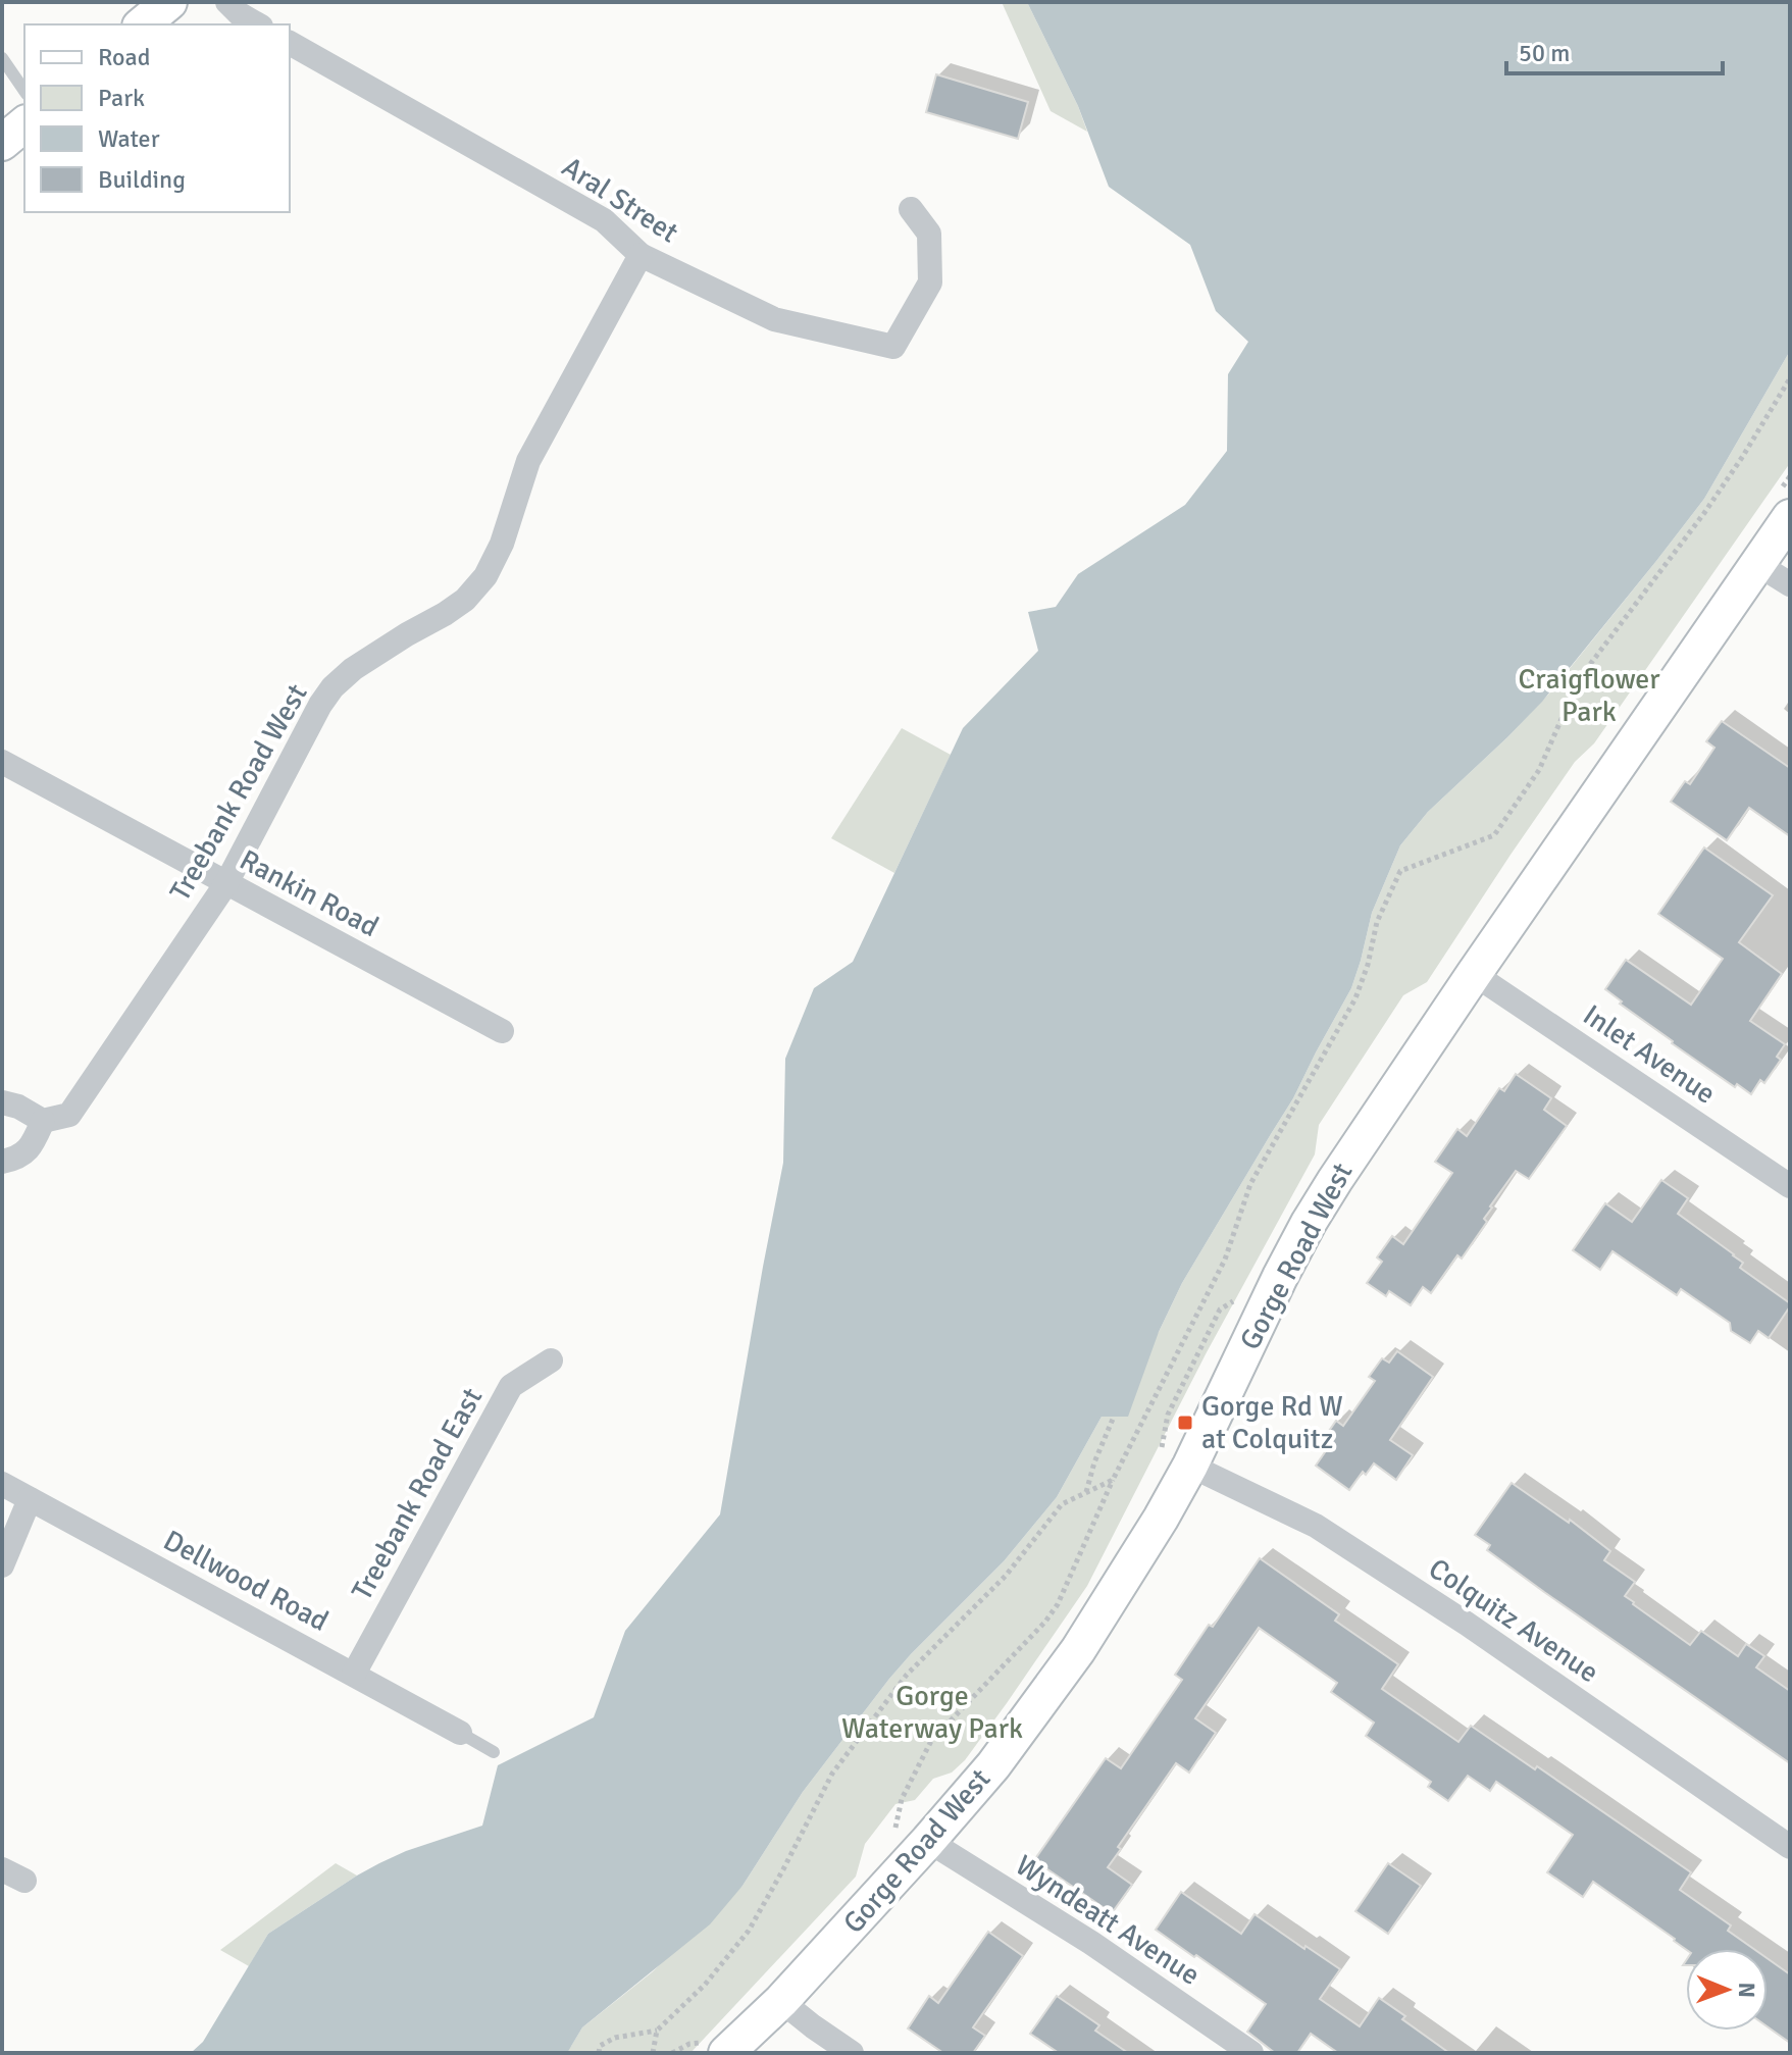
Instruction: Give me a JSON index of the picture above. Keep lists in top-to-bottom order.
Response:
{
  "streets": {
    "main road": ["Gorge Road West"],
    "street": [
      "Aral Street",
      "Treebank Road West",
      "Rankin Road",
      "Inlet Avenue",
      "Treebank Road East",
      "Dellwood Road",
      "Colquitz Avenue",
      "Wyndeatt Avenue"
    ]
  },
  "crossings": [
    ["Aral Street", "Treebank Road West"],
    ["Treebank Road West", "Rankin Road"],
    ["Inlet Avenue", "Gorge Road West"],
    ["Gorge Road West", "Colquitz Avenue"],
    ["Gorge Road West", "Wyndeatt Avenue"],
    ["Treebank Road East", "Dellwood Road"]
  ],
  "parks": ["Craigflower Park", "Gorge Waterway Park"],
  "places": {
    "transit": ["Gorge Rd W at Colquitz"]
  },
  "legend": [
    "Road",
    "Park",
    "Water",
    "Building"
  ],
  "scale_bar": "50 m",
  "north": "right"
}
